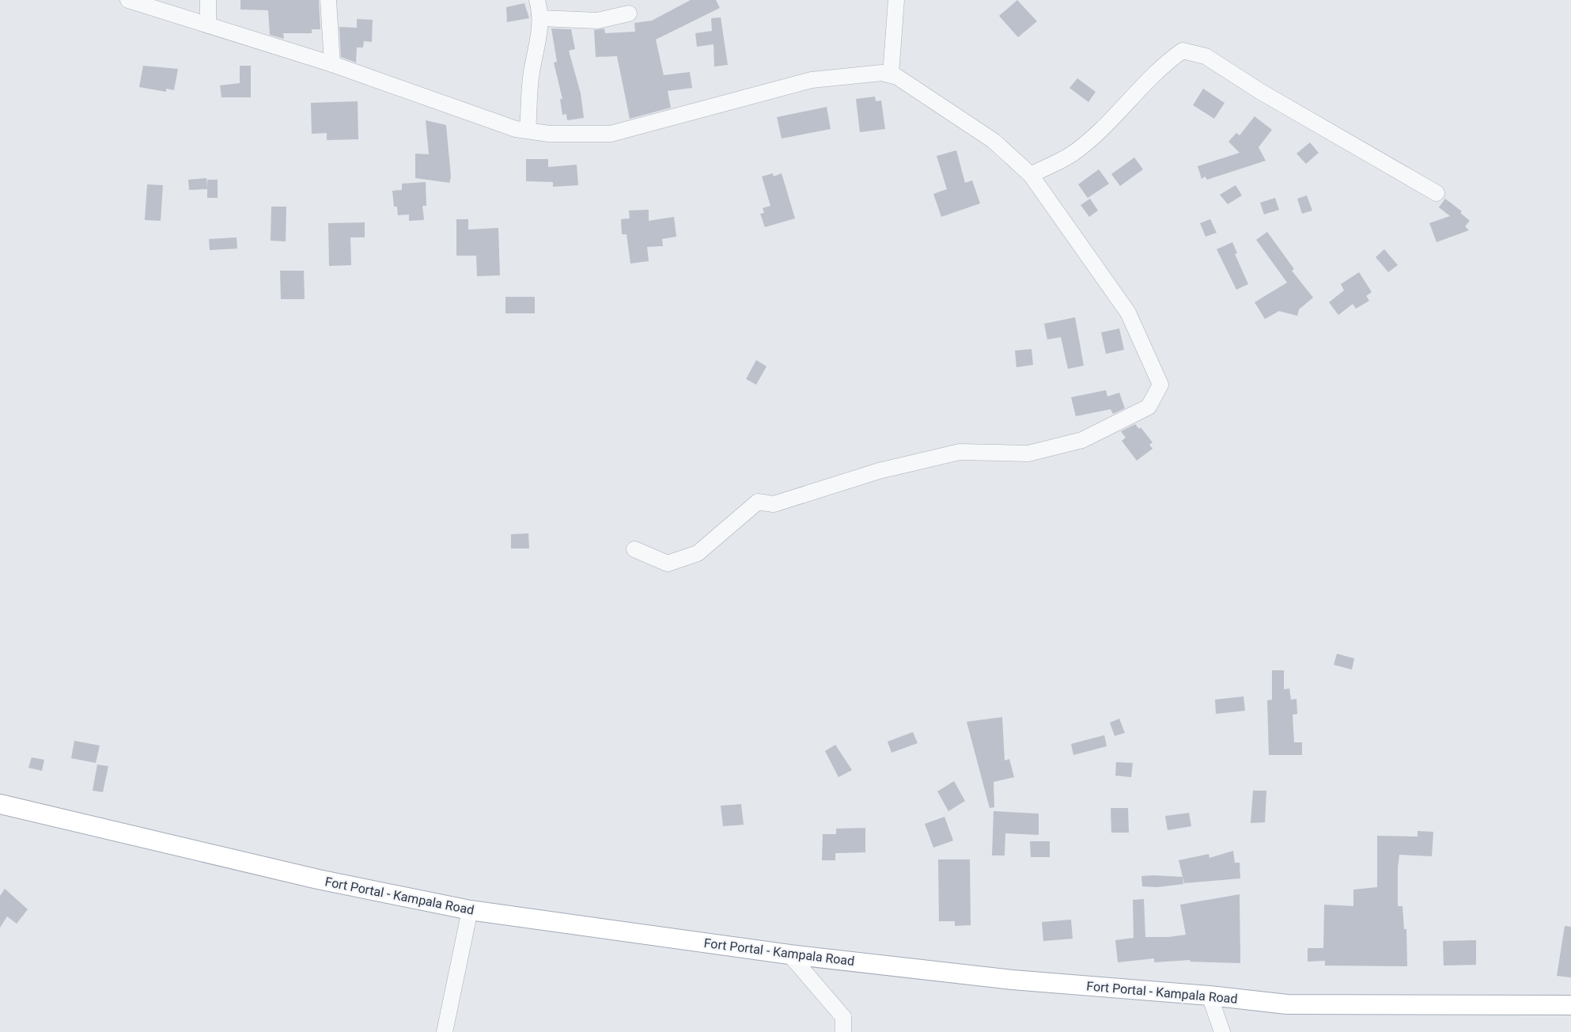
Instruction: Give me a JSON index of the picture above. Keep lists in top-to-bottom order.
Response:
{
  "streets": {
    "main road": ["Fort Portal - Kampala Road"]
  }
}
